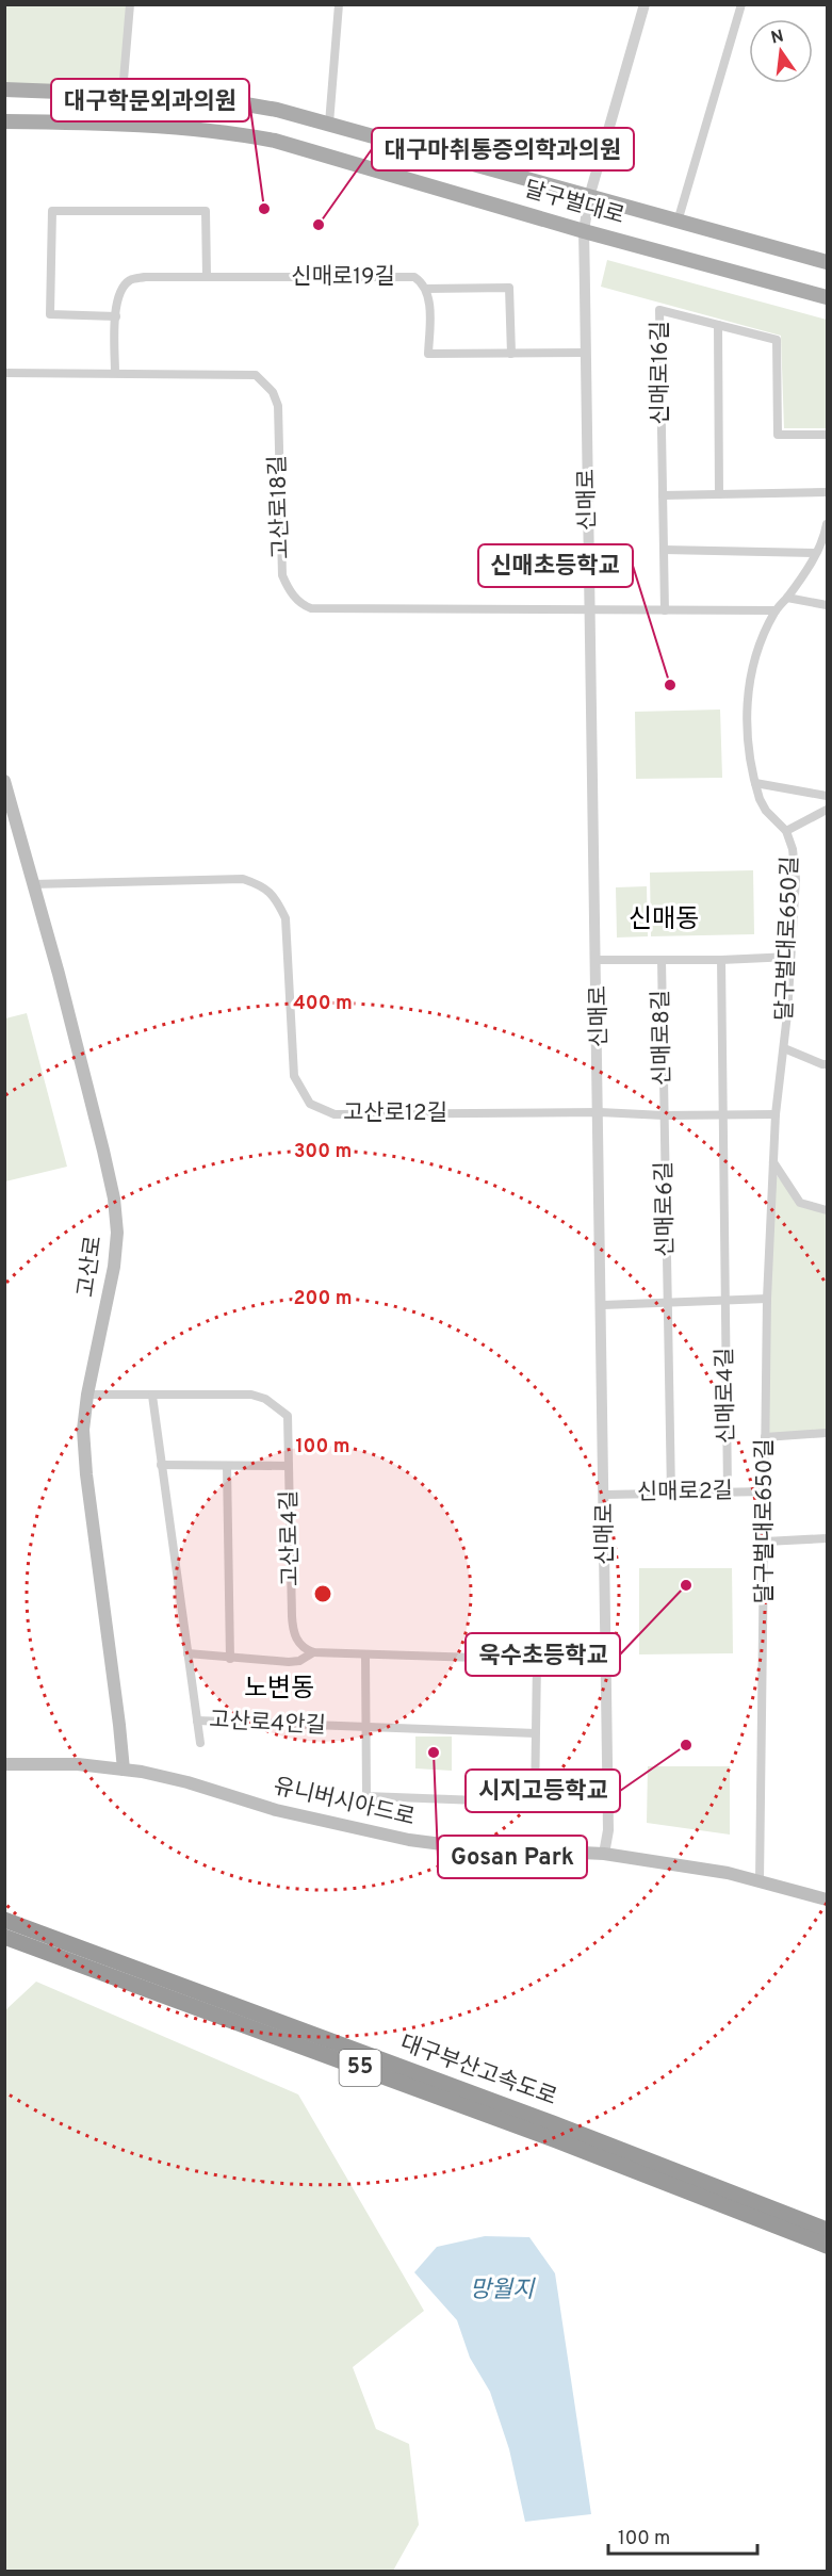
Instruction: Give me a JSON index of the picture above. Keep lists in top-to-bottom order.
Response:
{
  "streets": {
    "highway": ["55", "대구부산고속도로"],
    "main road": ["달구벌대로", "고산로", "유니버시아드로"],
    "street": [
      "신매로19길",
      "신매로16길",
      "신매로",
      "고산로18길",
      "달구벌대로650길",
      "신매로8길",
      "고산로12길",
      "신매로6길",
      "신매로4길",
      "신매로2길",
      "고산로4길",
      "고산로4안길"
    ]
  },
  "crossings": [
    ["달구벌대로", "신매로"],
    ["신매로19길", "신매로"],
    ["신매로19길", "고산로18길"],
    ["신매로", "고산로18길"],
    ["신매로", "신매로8길"],
    ["신매로", "고산로12길"],
    ["신매로", "신매로2길"],
    ["신매로", "유니버시아드로"],
    ["달구벌대로650길", "신매로8길"],
    ["달구벌대로650길", "신매로2길"],
    ["달구벌대로650길", "유니버시아드로"],
    ["신매로8길", "신매로6길"],
    ["고산로12길", "고산로"],
    ["고산로", "고산로4길"],
    ["고산로", "유니버시아드로"],
    ["신매로4길", "신매로2길"],
    ["고산로4길", "고산로4안길"]
  ],
  "districts": ["신매동", "노변동"],
  "water": ["망월지"],
  "places": [
    "대구학문외과의원",
    "대구마취통증의학과의원",
    "신매초등학교",
    "욱수초등학교",
    "시지고등학교",
    "Gosan Park"
  ],
  "scale_bar": "100 m",
  "north": "top",
  "rings": [
    "400 m",
    "300 m",
    "200 m",
    "100 m"
  ]
}
